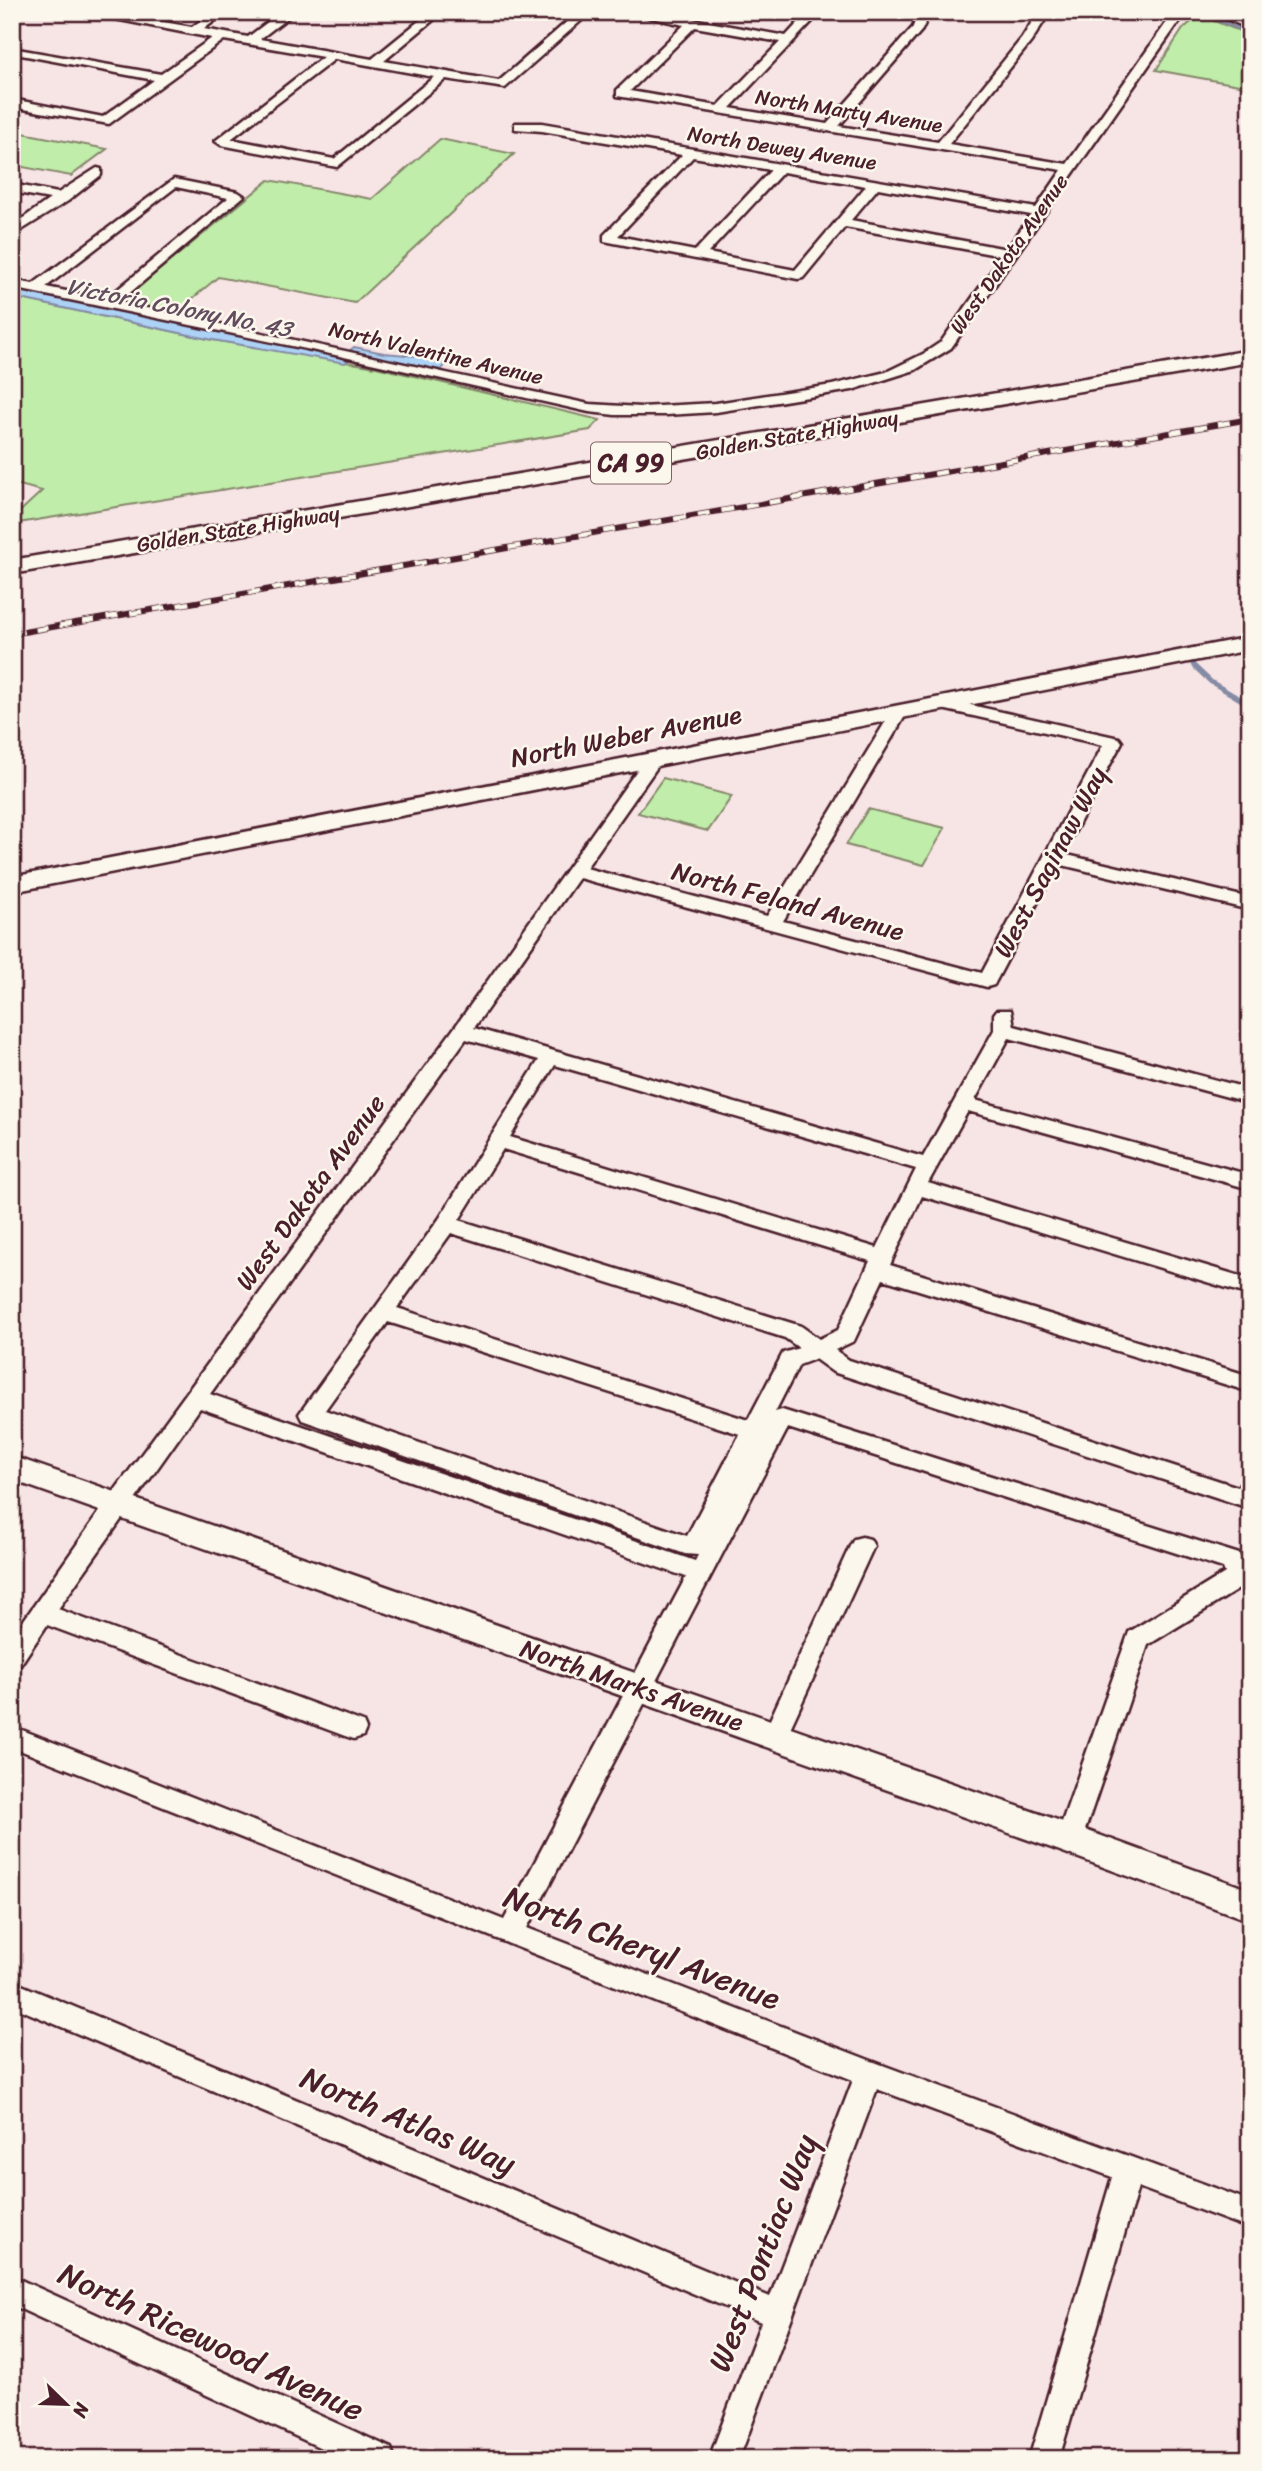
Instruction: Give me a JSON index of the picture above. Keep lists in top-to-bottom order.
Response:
{
  "streets": {
    "highway": ["Golden State Highway", "CA 99"],
    "main road": ["North Weber Avenue", "North Marks Avenue"],
    "street": [
      "North Marty Avenue",
      "North Dewey Avenue",
      "West Dakota Avenue",
      "North Valentine Avenue",
      "West Saginaw Way",
      "North Feland Avenue",
      "North Cheryl Avenue",
      "North Atlas Way",
      "West Pontiac Way",
      "North Ricewood Avenue"
    ]
  },
  "crossings": [
    ["North Marty Avenue", "West Dakota Avenue"],
    ["North Dewey Avenue", "West Dakota Avenue"],
    ["West Dakota Avenue", "North Valentine Avenue"],
    ["West Dakota Avenue", "North Weber Avenue"],
    ["West Dakota Avenue", "North Feland Avenue"],
    ["West Dakota Avenue", "North Marks Avenue"],
    ["North Weber Avenue", "West Saginaw Way"],
    ["West Saginaw Way", "North Feland Avenue"],
    ["North Cheryl Avenue", "West Pontiac Way"],
    ["North Atlas Way", "West Pontiac Way"]
  ],
  "water": ["Victoria Colony No. 43"],
  "north": "bottom right"
}
